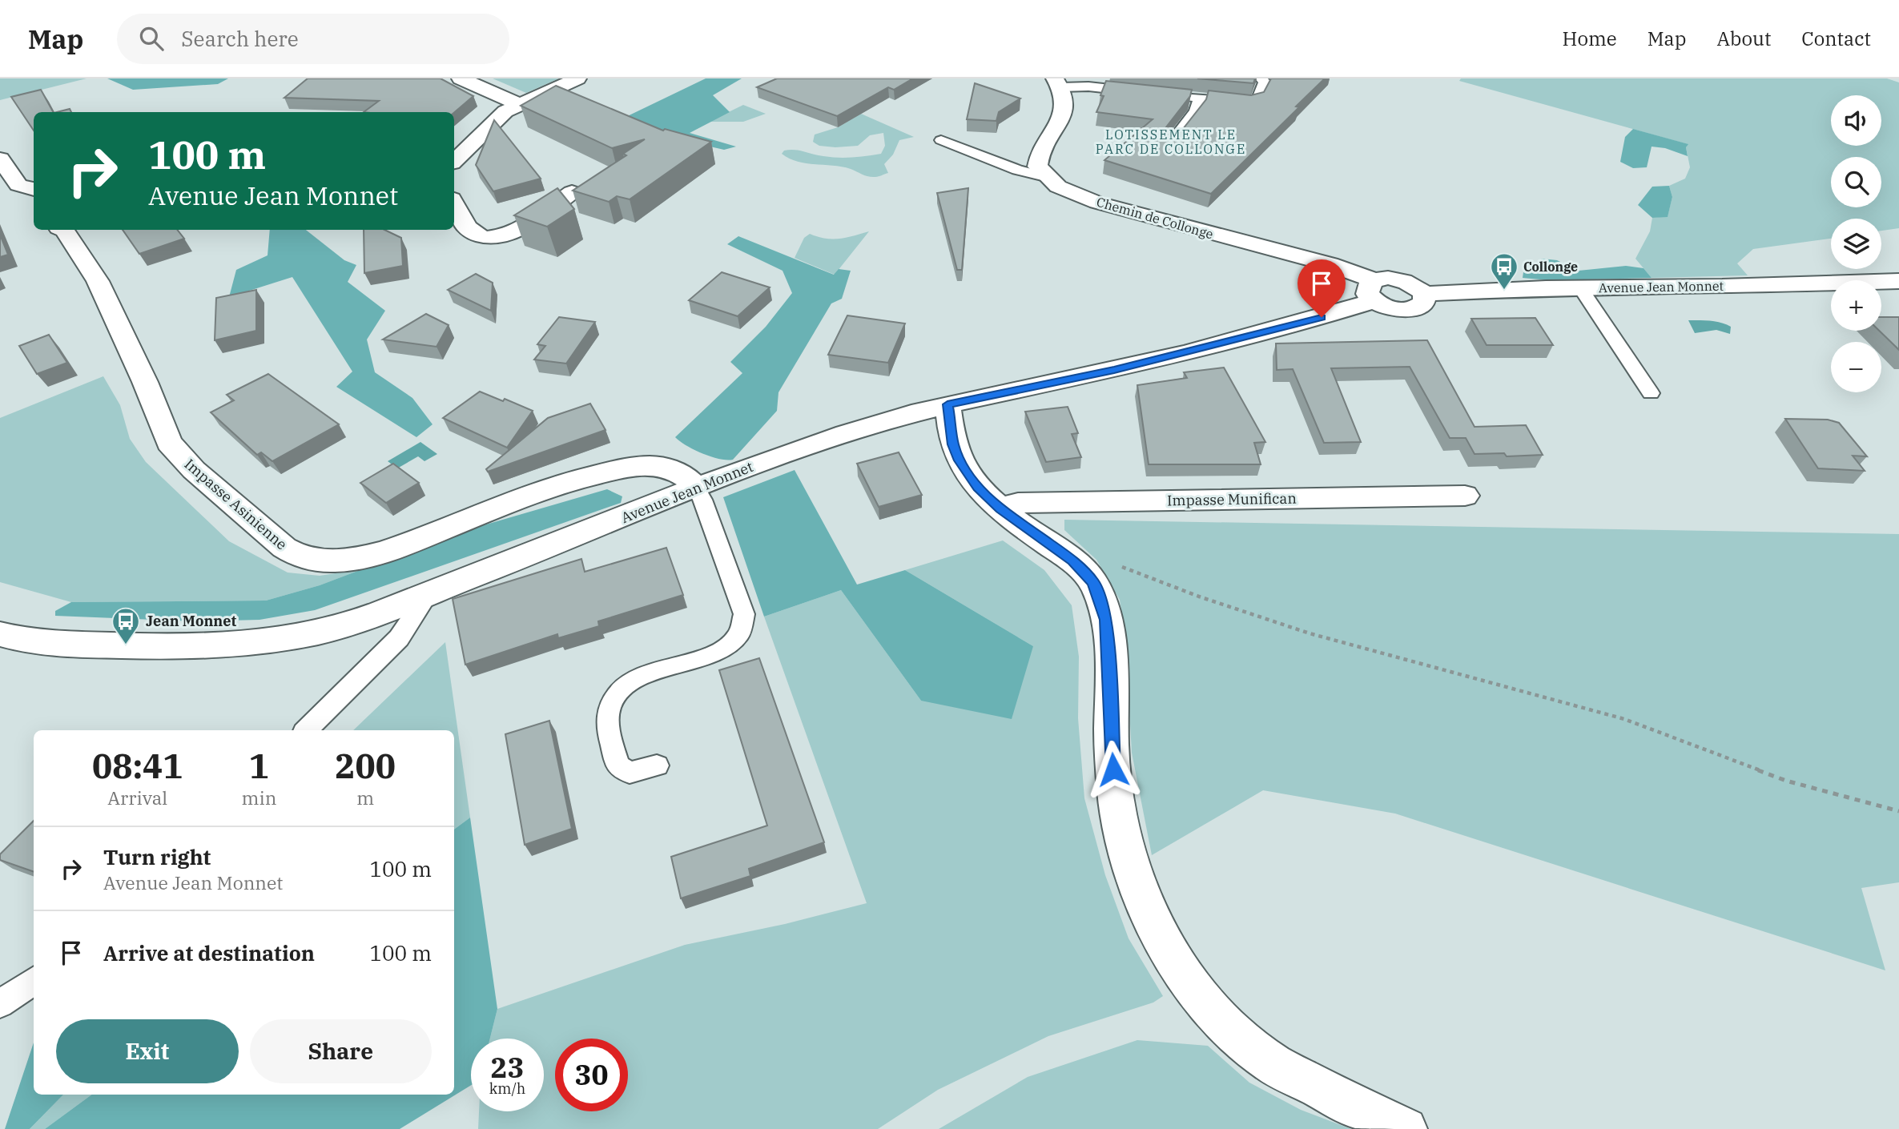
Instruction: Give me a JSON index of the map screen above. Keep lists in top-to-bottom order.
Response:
{
  "streets": {
    "street": [
      "Chemin de Collonge",
      "Avenue Jean Monnet",
      "Impasse Munifican",
      "Impasse Asinienne"
    ]
  },
  "crossings": [
    ["Chemin de Collonge", "Avenue Jean Monnet"],
    ["Avenue Jean Monnet", "Impasse Asinienne"]
  ],
  "districts": ["LOTISSEMENT LE PARC DE COLLONGE"],
  "places": {
    "bus stop": ["Collonge", "Jean Monnet"]
  },
  "page": {
    "header": "Map",
    "search": "Search here",
    "nav": [
      "Home",
      "Map",
      "About",
      "Contact"
    ],
    "map_buttons": ["+", "−"],
    "turn": ["100 m", "Avenue Jean Monnet"],
    "eta": [
      "08:41",
      "Arrival",
      "1",
      "min",
      "200",
      "m"
    ],
    "list": [
      {
        "name": "Turn right",
        "note": "Avenue Jean Monnet",
        "value": "100 m"
      },
      {
        "name": "Arrive at destination",
        "value": "100 m"
      }
    ],
    "buttons": ["Exit", "Share"],
    "speed": "23 km/h",
    "limit": "30"
  }
}
